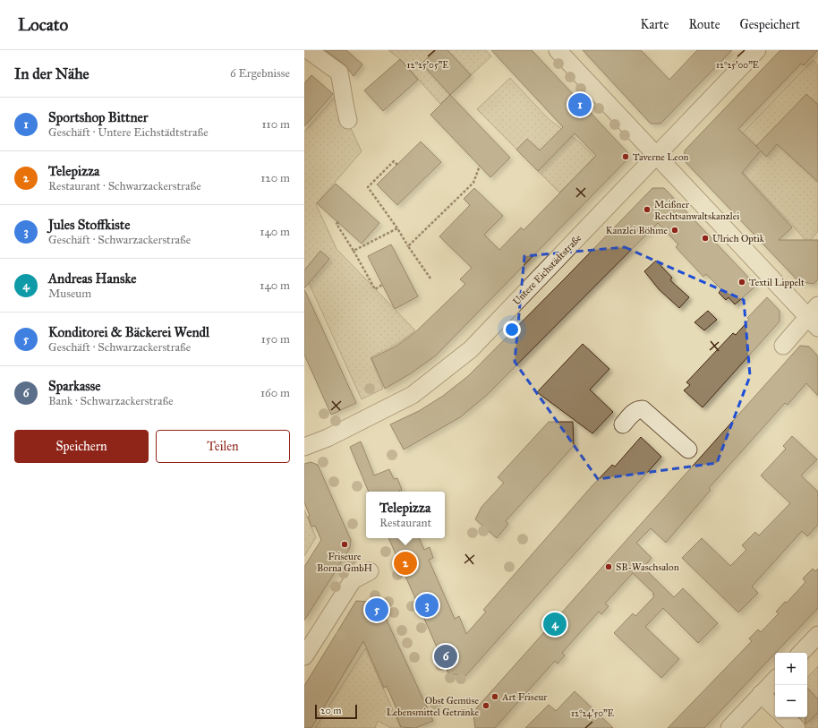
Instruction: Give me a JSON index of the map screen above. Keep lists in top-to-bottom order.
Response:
{
  "streets": {
    "street": ["Untere Eichstädtstraße"]
  },
  "places": [
    "Taverne Leon",
    "Meißner Rechtsanwaltskanzlei",
    "Kanzlei Böhme",
    "Ulrich Optik",
    "Textil Lippelt",
    "Friseure Borna GmbH",
    "SB-Waschsalon",
    "Art Friseur",
    "Obst Gemüse Lebensmittel Getränke"
  ],
  "scale_bar": "20 m",
  "page": {
    "header": "Locato",
    "nav": ["Karte", "Route", "Gespeichert"],
    "heading": ["In der Nähe", "6 Ergebnisse"],
    "pins": [
      "1",
      "2",
      "3",
      "5",
      "4",
      "6"
    ],
    "list": [
      {
        "mark": "1",
        "name": "Sportshop Bittner",
        "note": "Geschäft · Untere Eichstädtstraße",
        "value": "110 m"
      },
      {
        "mark": "2",
        "name": "Telepizza",
        "note": "Restaurant · Schwarzackerstraße",
        "value": "120 m"
      },
      {
        "mark": "3",
        "name": "Jules Stoffkiste",
        "note": "Geschäft · Schwarzackerstraße",
        "value": "140 m"
      },
      {
        "mark": "4",
        "name": "Andreas Hanske",
        "note": "Museum",
        "value": "140 m"
      },
      {
        "mark": "5",
        "name": "Konditorei & Bäckerei Wendl",
        "note": "Geschäft · Schwarzackerstraße",
        "value": "150 m"
      },
      {
        "mark": "6",
        "name": "Sparkasse",
        "note": "Bank · Schwarzackerstraße",
        "value": "160 m"
      }
    ],
    "buttons": ["Speichern", "Teilen"],
    "popup": ["Telepizza", "Restaurant"],
    "map_buttons": ["+", "−"],
    "scale": "20 m"
  },
  "coordinates": ["12°25'05\"E", "12°25'00\"E", "12°24'50\"E"]
}
